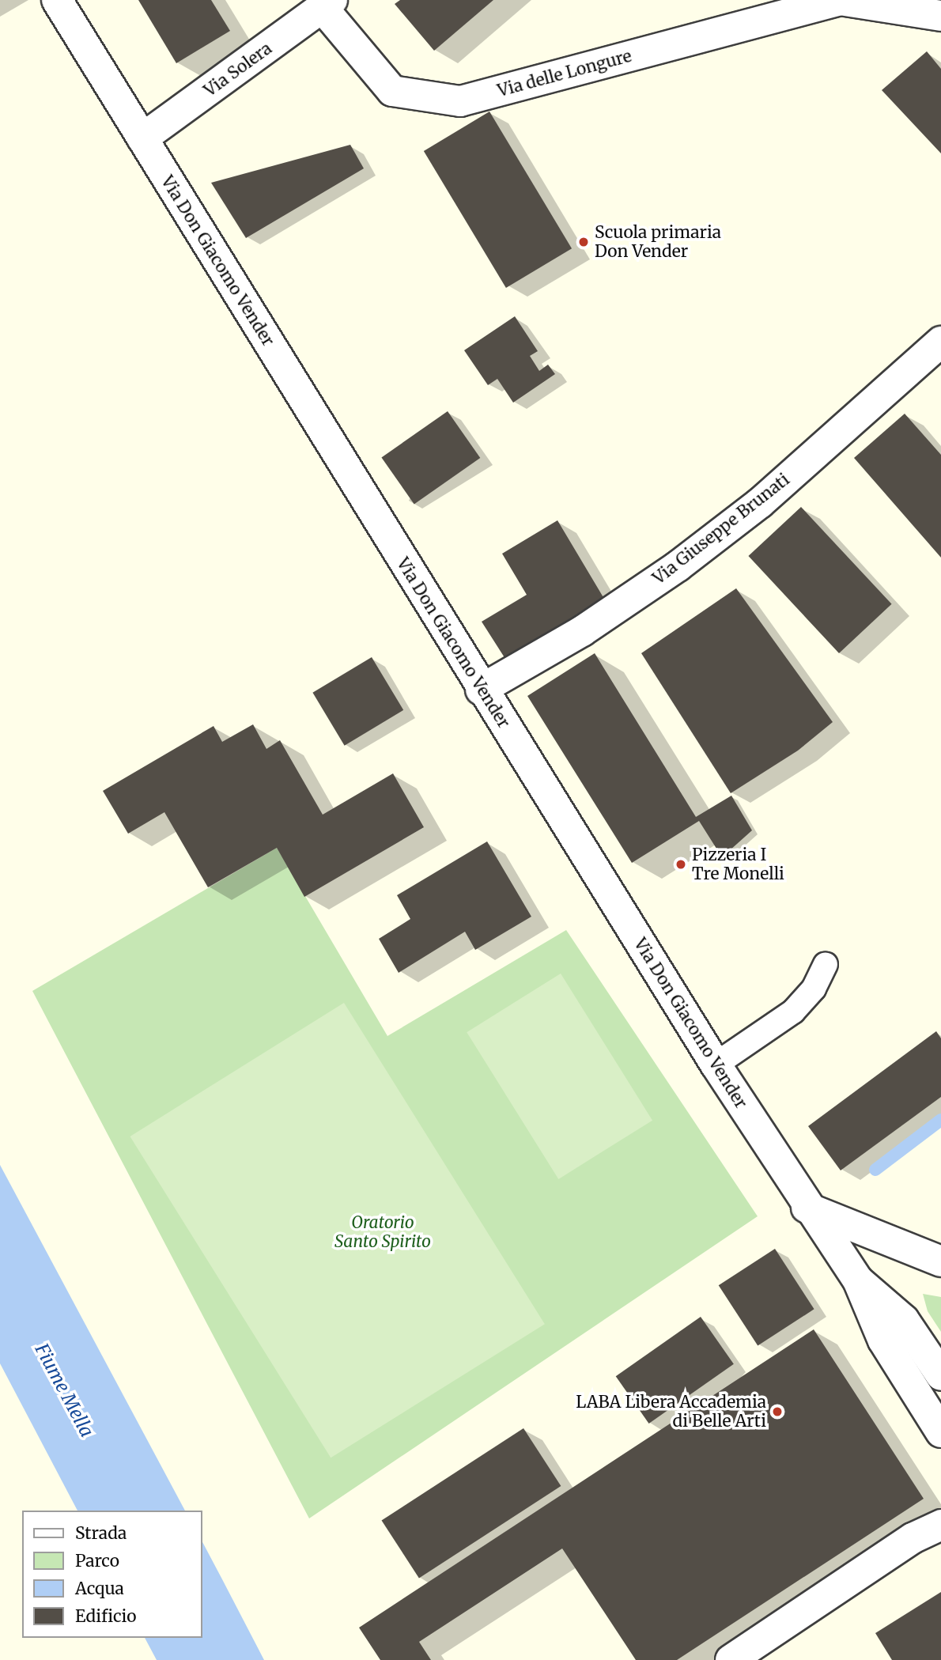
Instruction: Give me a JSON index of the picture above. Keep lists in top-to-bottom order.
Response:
{
  "streets": {
    "street": [
      "Via Solera",
      "Via delle Longure",
      "Via Don Giacomo Vender",
      "Via Giuseppe Brunati"
    ]
  },
  "crossings": [
    ["Via Solera", "Via delle Longure"],
    ["Via Solera", "Via Don Giacomo Vender"],
    ["Via Don Giacomo Vender", "Via Giuseppe Brunati"]
  ],
  "water": ["Fiume Mella"],
  "parks": ["Oratorio Santo Spirito"],
  "places": ["Scuola primaria Don Vender", "Pizzeria I Tre Monelli", "LABA Libera Accademia di Belle Arti"],
  "legend": [
    "Strada",
    "Parco",
    "Acqua",
    "Edificio"
  ]
}
